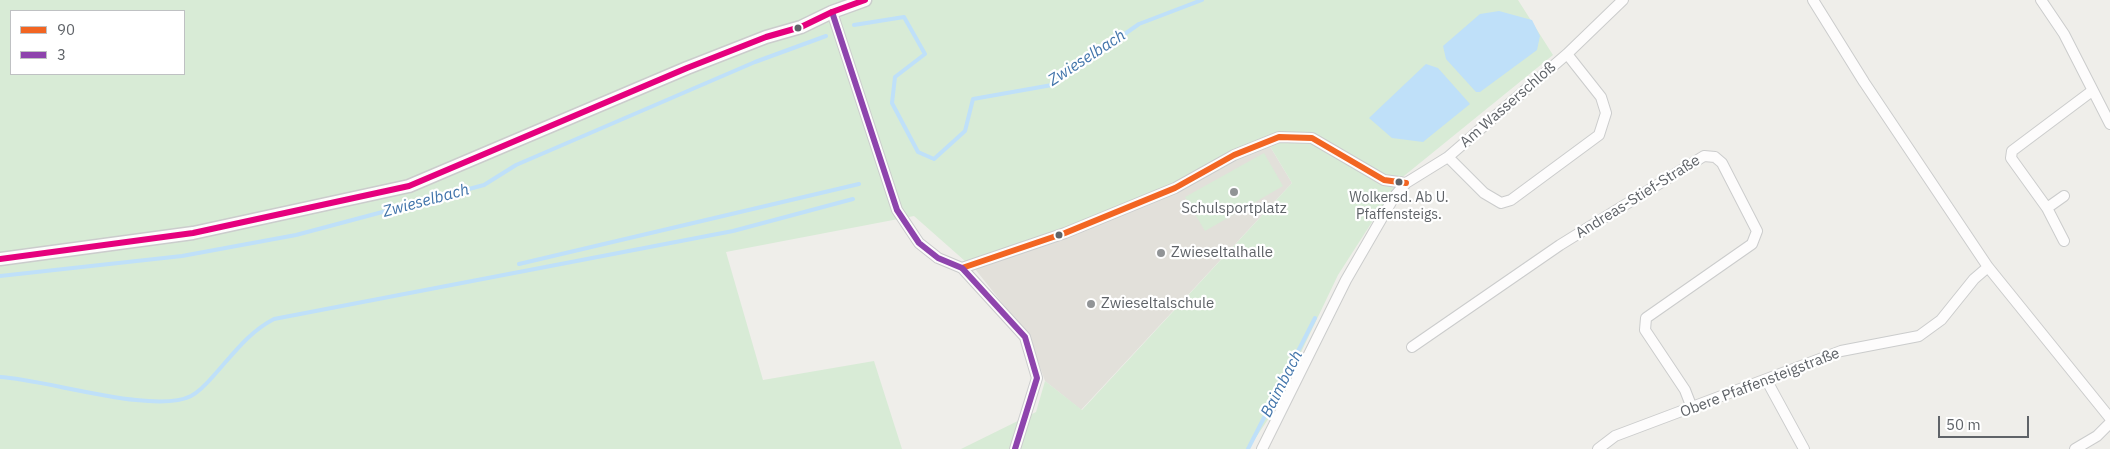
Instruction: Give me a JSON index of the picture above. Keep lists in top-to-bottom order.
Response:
{
  "streets": {
    "street": ["Am Wasserschloß", "Andreas-Stief-Straße", "Obere Pfaffensteigstraße"]
  },
  "crossings": [
    ["Andreas-Stief-Straße", "Obere Pfaffensteigstraße"]
  ],
  "water": ["Zwieselbach", "Baimbach"],
  "places": [
    "Wolkersd. Ab U. Pfaffensteigs.",
    "Schulsportplatz",
    "Zwieseltalhalle",
    "Zwieseltalschule"
  ],
  "lines": ["transit line 3", "transit line 90"],
  "legend": ["90", "3"],
  "scale_bar": "50 m"
}
